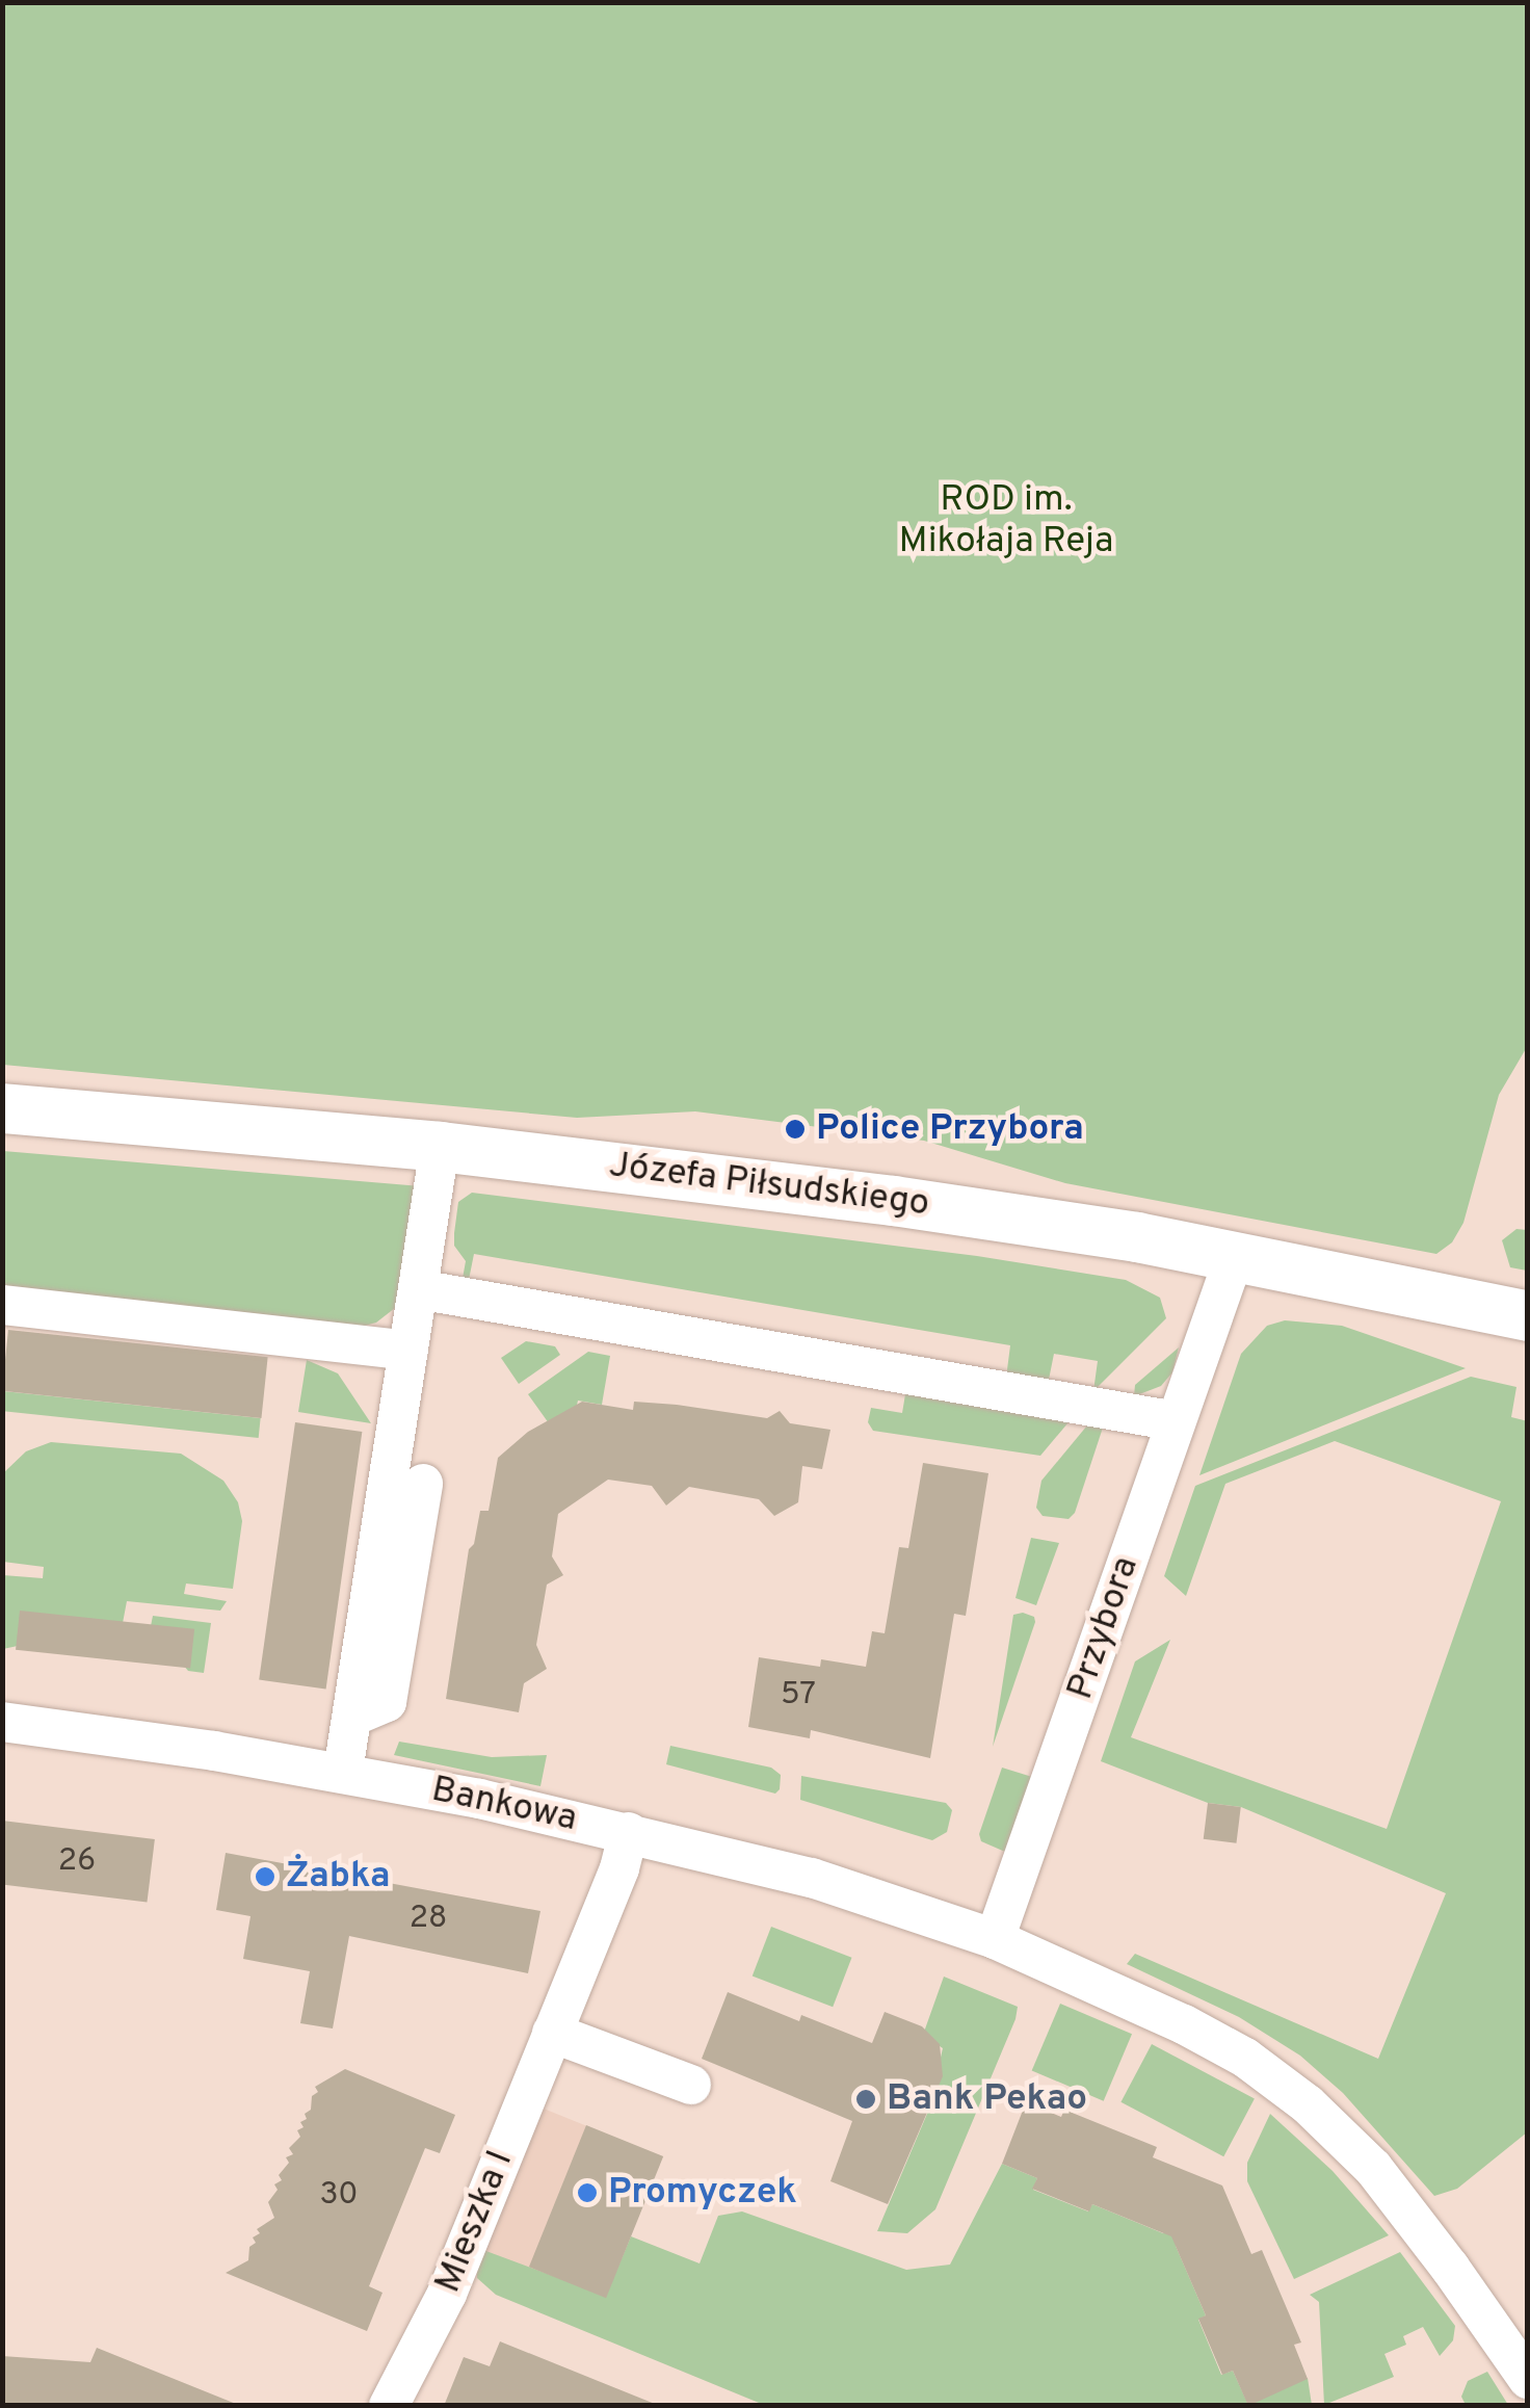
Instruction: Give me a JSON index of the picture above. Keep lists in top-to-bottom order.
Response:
{
  "streets": {
    "street": [
      "Józefa Piłsudskiego",
      "Przybora",
      "Bankowa",
      "Mieszka I"
    ]
  },
  "crossings": [
    ["Józefa Piłsudskiego", "Przybora"],
    ["Przybora", "Bankowa"],
    ["Bankowa", "Mieszka I"]
  ],
  "parks": ["ROD im. Mikołaja Reja"],
  "places": [
    "Police Przybora",
    "Żabka",
    "Bank Pekao",
    "Promyczek"
  ],
  "house_numbers": [
    "57",
    "26",
    "28",
    "30"
  ]
}
